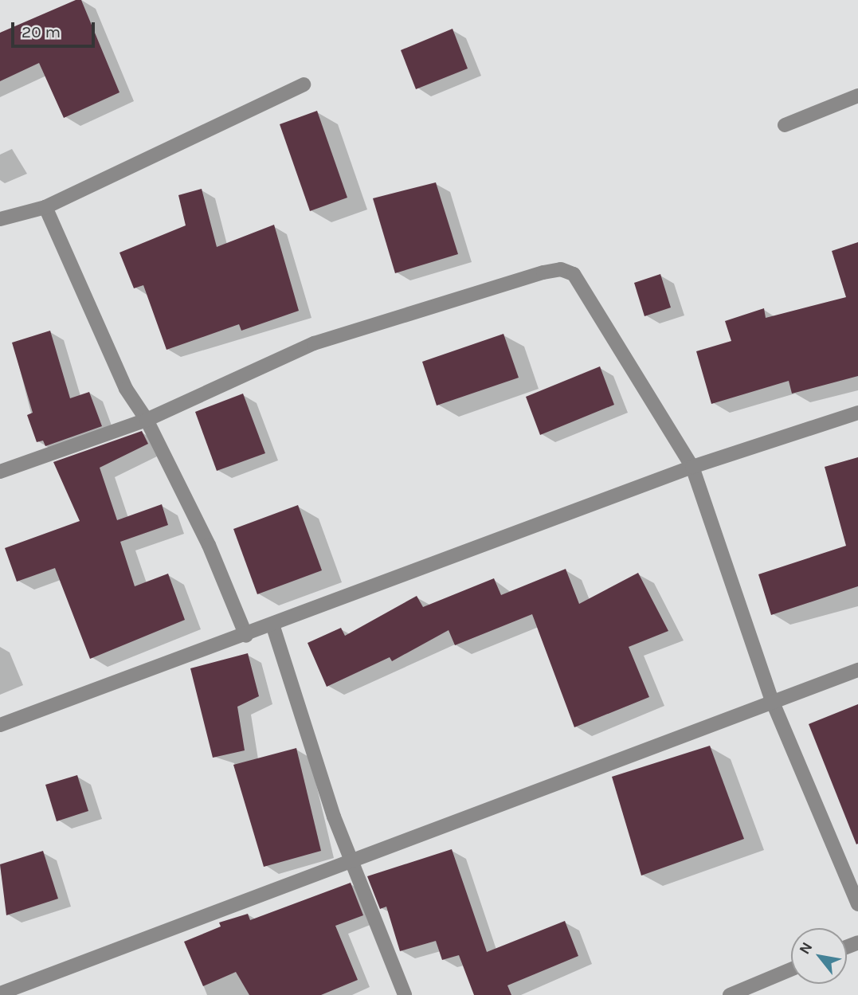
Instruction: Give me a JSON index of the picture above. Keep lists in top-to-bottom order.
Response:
{
  "scale_bar": "20 m",
  "north": "top left"
}
